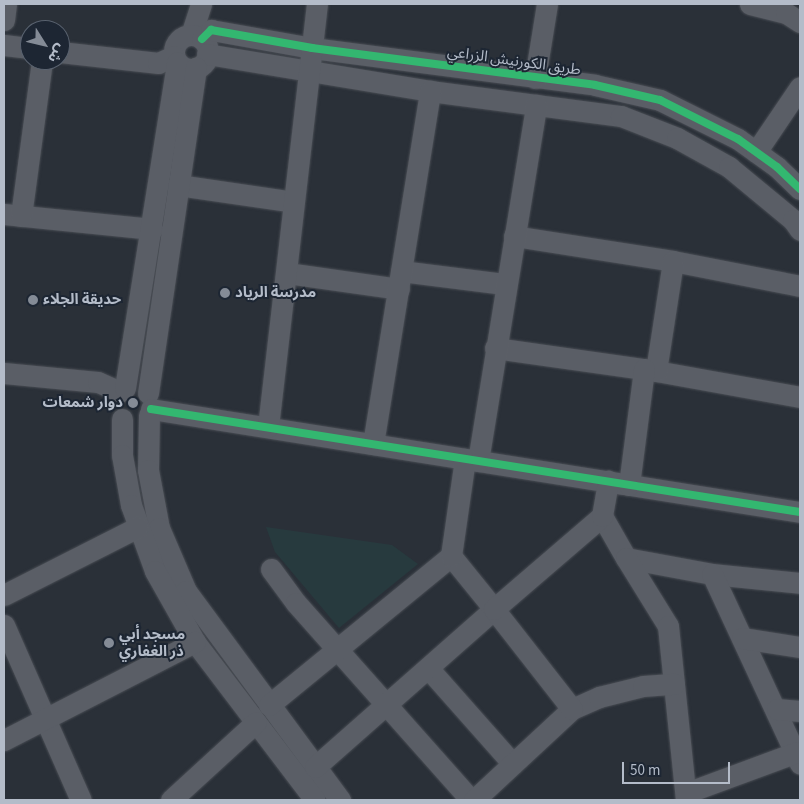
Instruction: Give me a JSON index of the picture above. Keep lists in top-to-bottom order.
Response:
{
  "streets": {
    "street": ["طريق الكورنيش الزراعي"]
  },
  "places": [
    "مدرسة الرياد",
    "حديقة الجلاء",
    "دوار شمعات",
    "مسجد أبي ذر الغفاري"
  ],
  "scale_bar": "50 m",
  "north": "bottom right"
}
